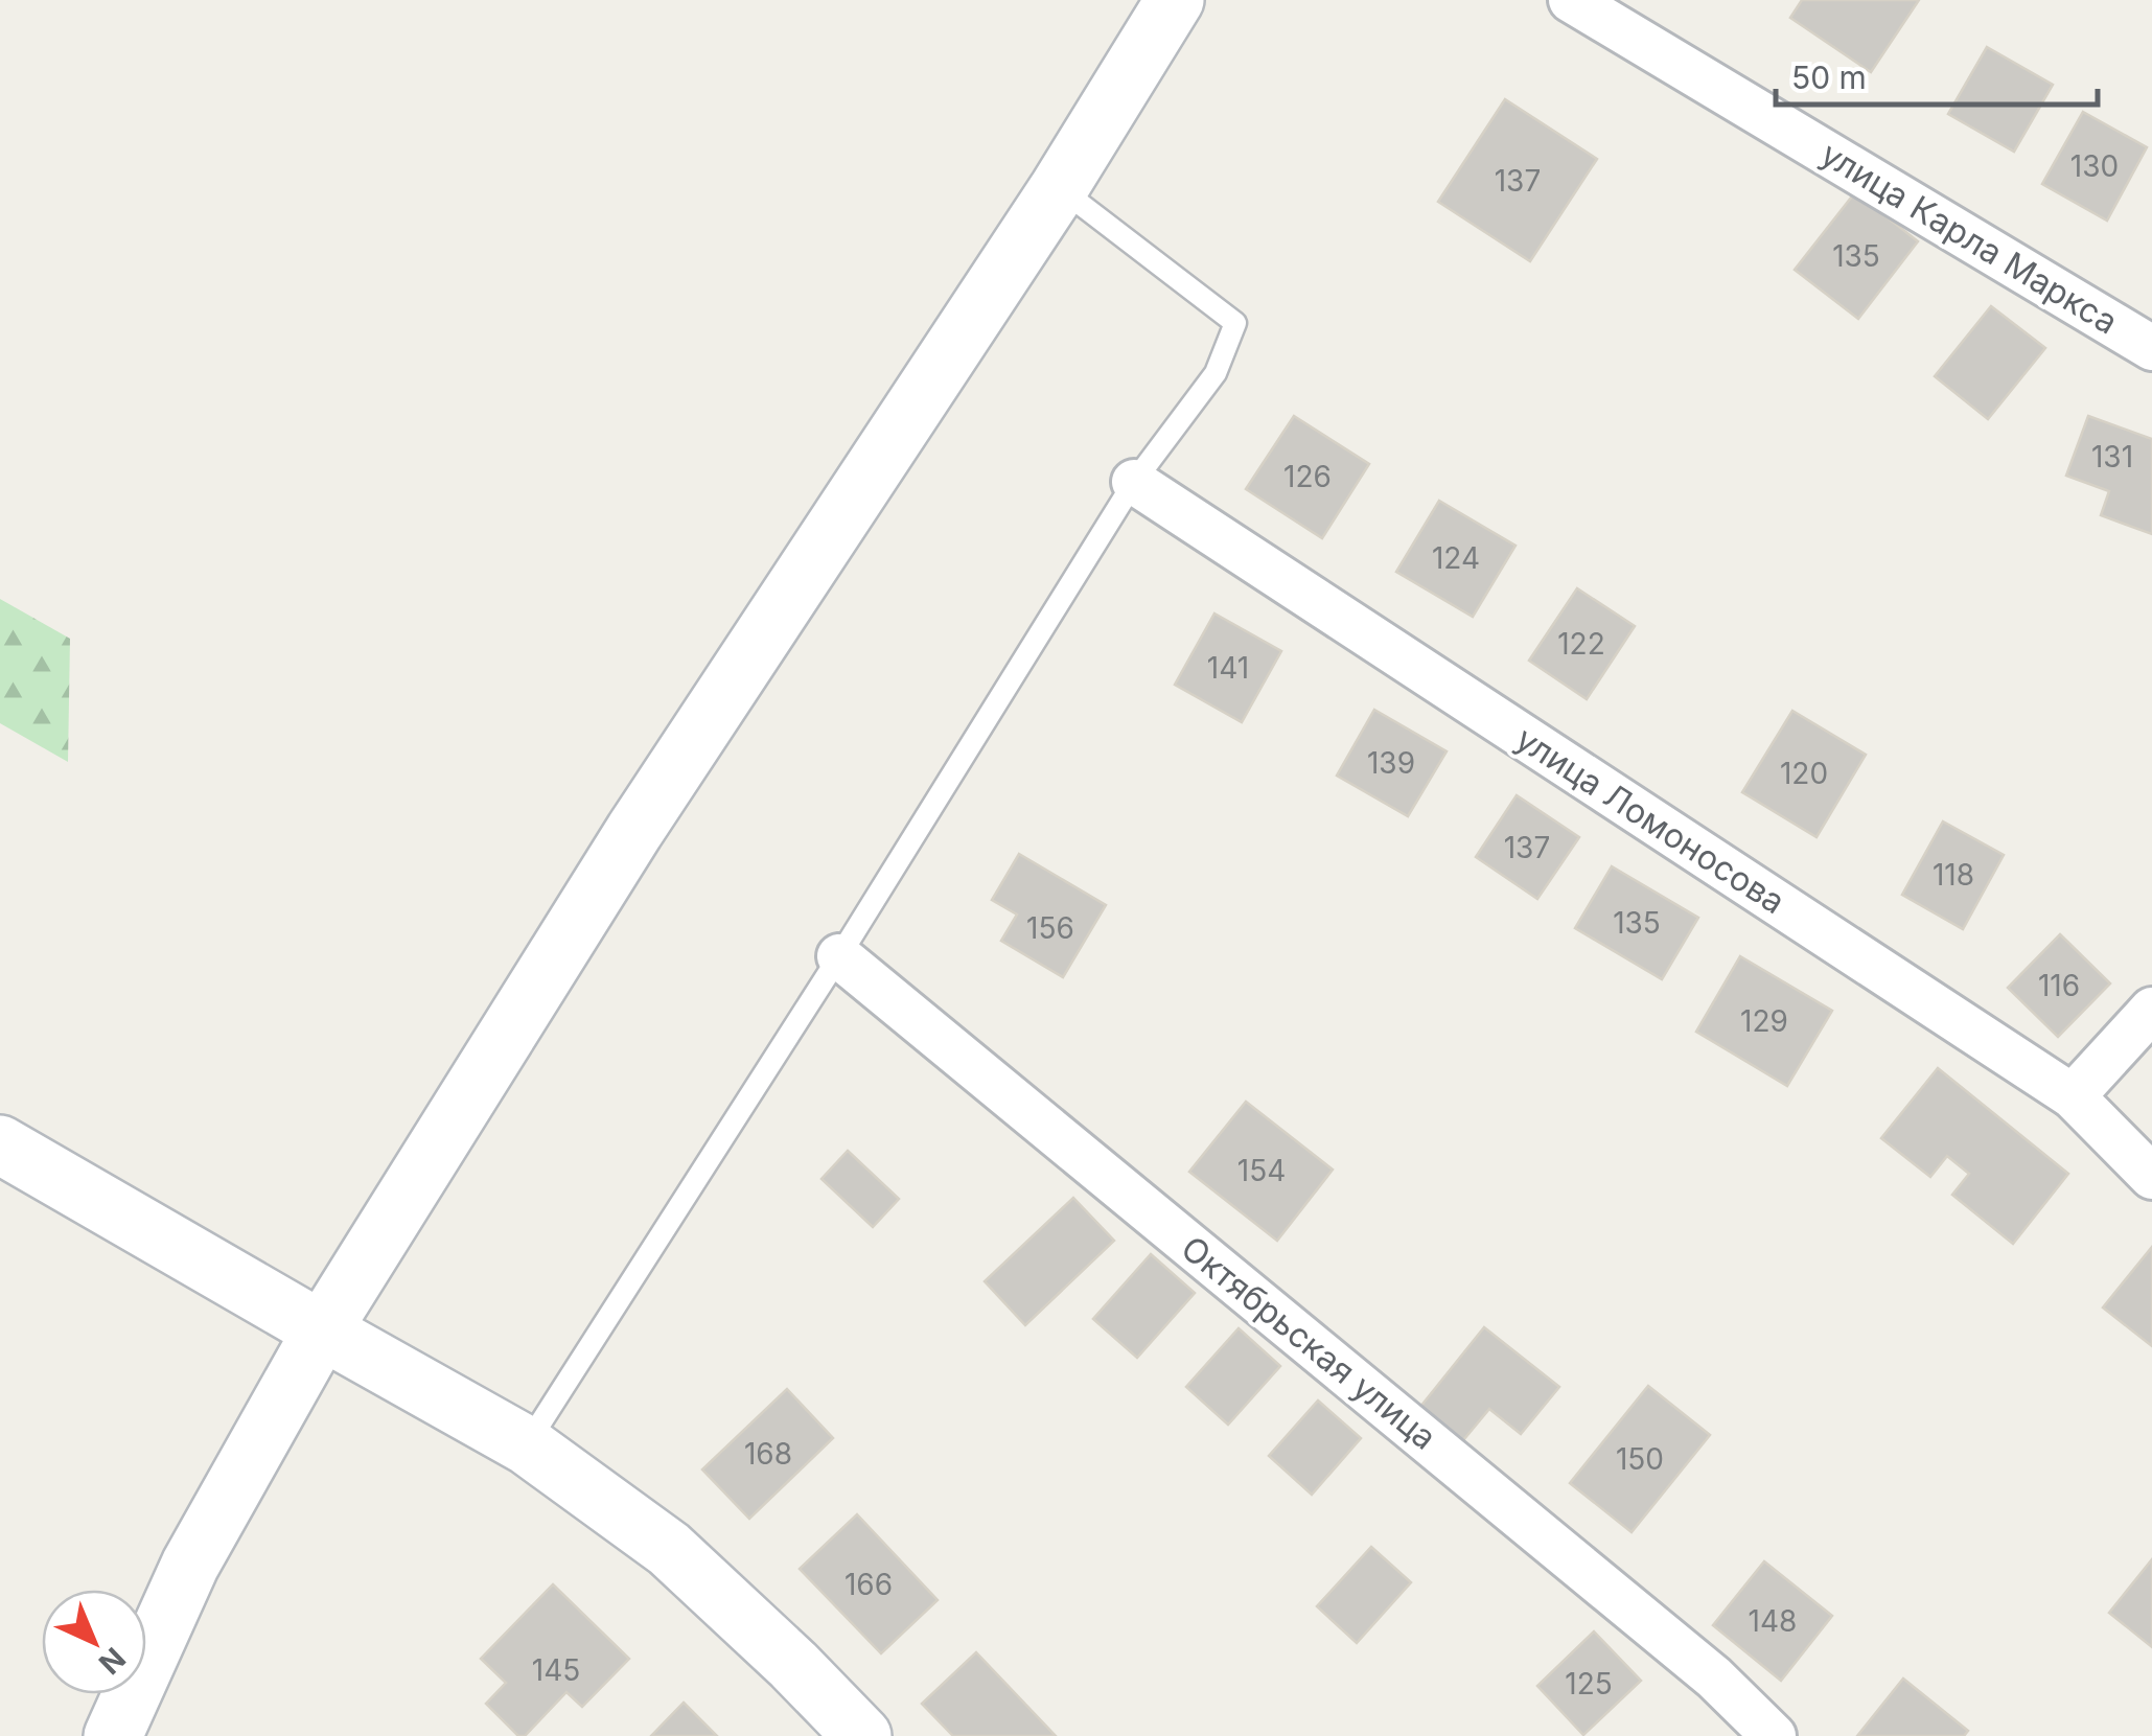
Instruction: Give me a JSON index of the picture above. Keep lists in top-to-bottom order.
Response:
{
  "streets": {
    "street": ["улица Карла Маркса", "улица Ломоносова", "Октябрьская улица"]
  },
  "house_numbers": [
    "130",
    "137",
    "135",
    "131",
    "126",
    "124",
    "122",
    "141",
    "139",
    "120",
    "137",
    "118",
    "135",
    "156",
    "116",
    "129",
    "154",
    "168",
    "150",
    "166",
    "148",
    "145",
    "125"
  ],
  "scale_bar": "50 m",
  "north": "bottom right"
}
